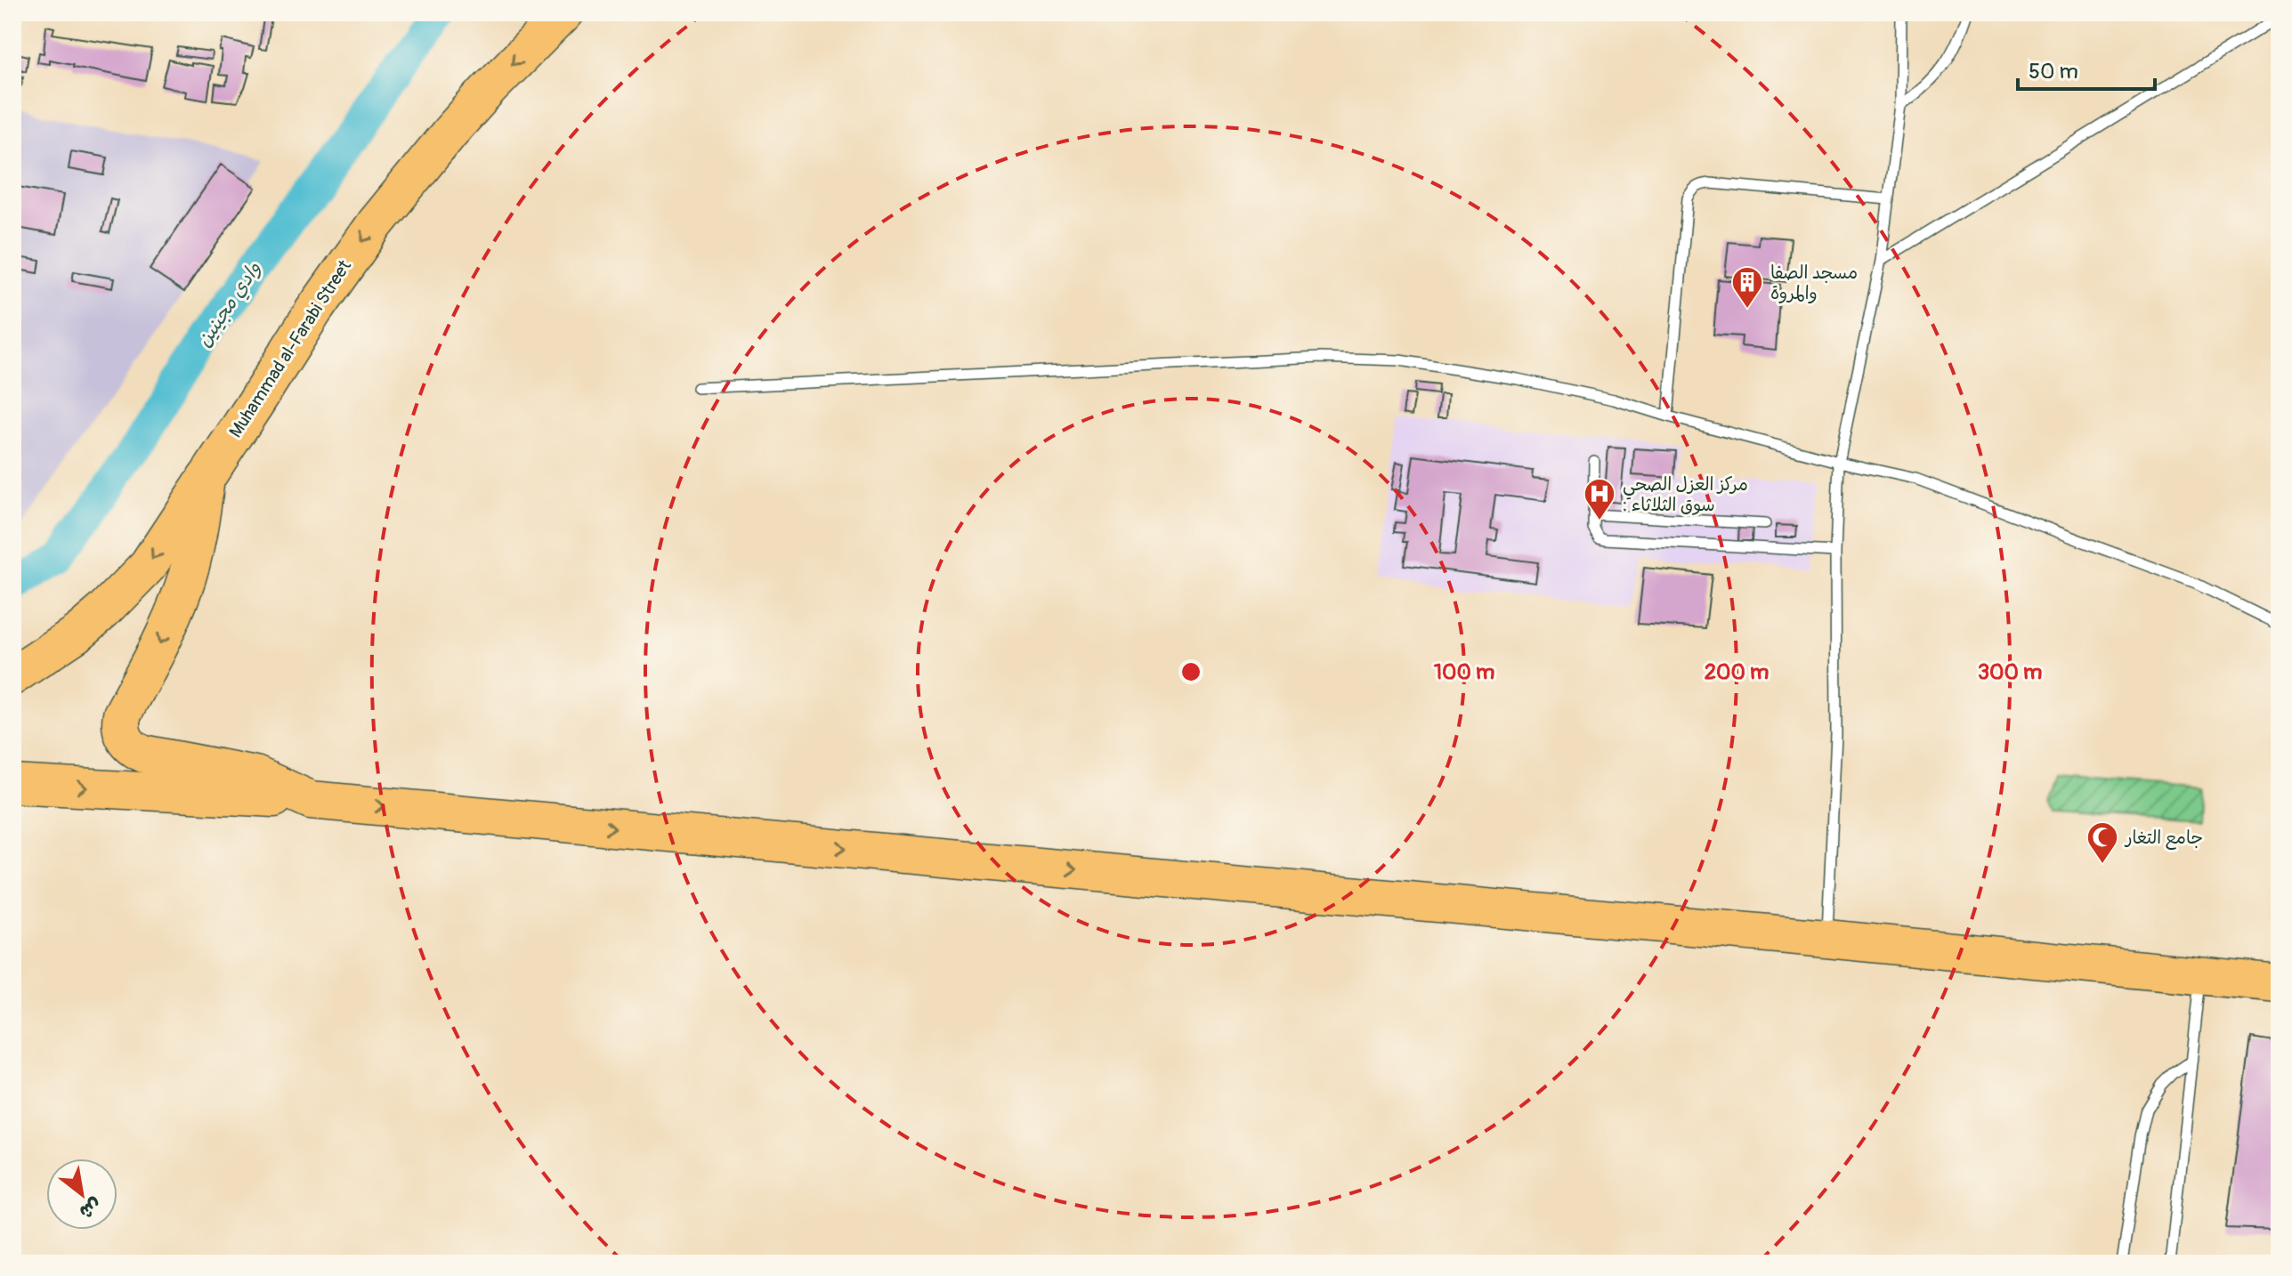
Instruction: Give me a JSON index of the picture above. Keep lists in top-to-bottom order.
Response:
{
  "streets": {
    "highway": ["Muhammad al-Farabi Street"]
  },
  "one_way": ["Muhammad al-Farabi Street"],
  "water": ["وادي مجينين"],
  "places": {
    "building": ["مسجد الصفا والمروة"],
    "hospital": ["مركز العزل الصحي : سوق الثلاثاء"],
    "mosque": ["جامع التغار"]
  },
  "scale_bar": "50 m",
  "north": "bottom right",
  "rings": ["100 m", "200 m", "300 m"]
}
